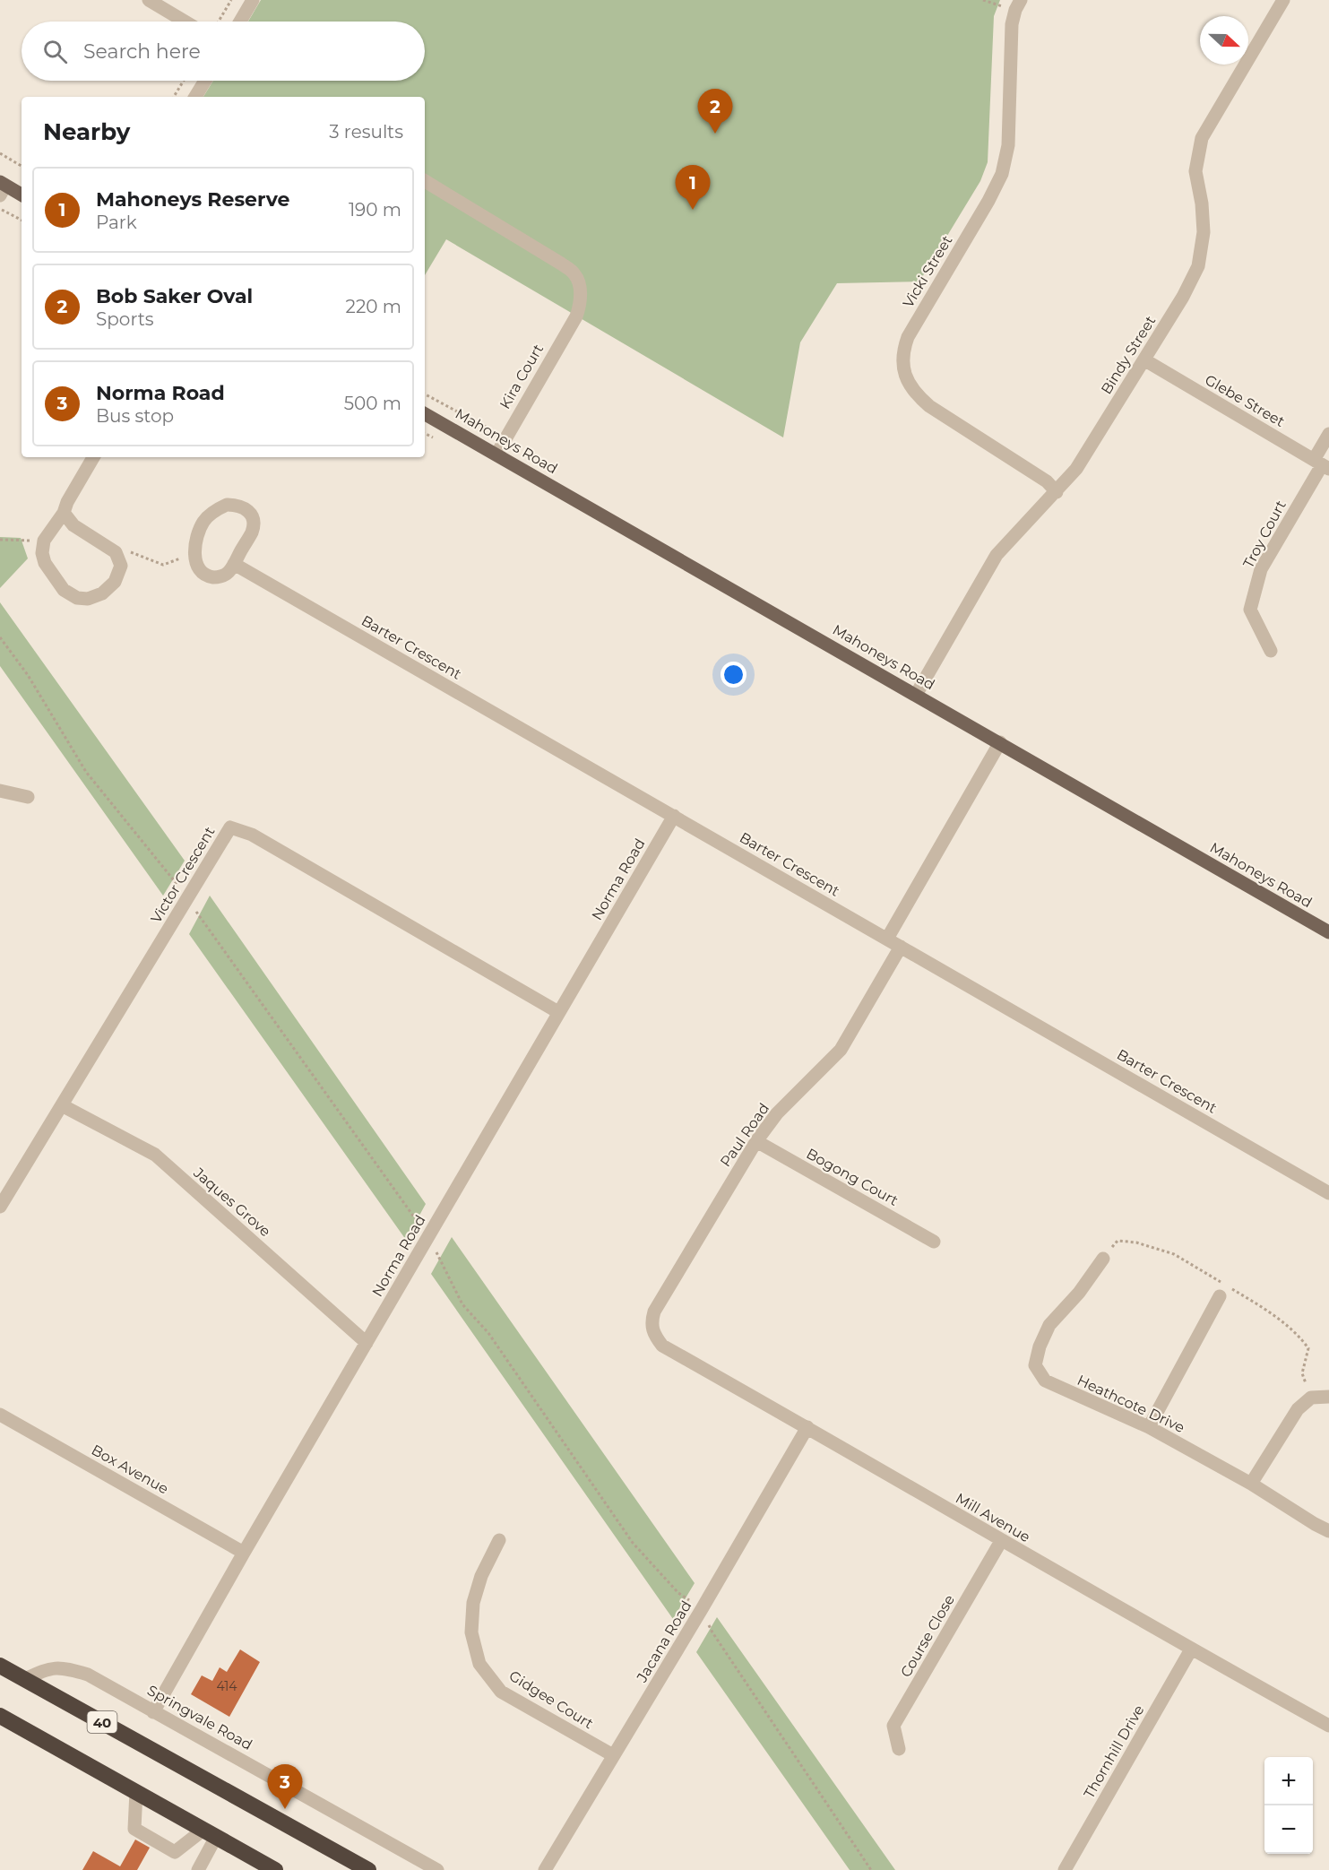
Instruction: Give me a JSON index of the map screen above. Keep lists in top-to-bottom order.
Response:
{
  "streets": {
    "highway": ["40"],
    "main road": ["Mahoneys Road"],
    "street": [
      "Vicki Street",
      "Bindy Street",
      "Kira Court",
      "Glebe Street",
      "Troy Court",
      "Barter Crescent",
      "Victor Crescent",
      "Norma Road",
      "Paul Road",
      "Bogong Court",
      "Jaques Grove",
      "Heathcote Drive",
      "Box Avenue",
      "Mill Avenue",
      "Course Close",
      "Jacana Road",
      "Gidgee Court",
      "Springvale Road",
      "Thornhill Drive"
    ]
  },
  "crossings": [
    ["Vicki Street", "Bindy Street"],
    ["Bindy Street", "Glebe Street"],
    ["Bindy Street", "Mahoneys Road"],
    ["Kira Court", "Mahoneys Road"],
    ["Glebe Street", "Troy Court"],
    ["Barter Crescent", "Norma Road"],
    ["Barter Crescent", "Paul Road"],
    ["Victor Crescent", "Norma Road"],
    ["Victor Crescent", "Jaques Grove"],
    ["Norma Road", "Jaques Grove"],
    ["Norma Road", "Box Avenue"],
    ["Norma Road", "Springvale Road"],
    ["Paul Road", "Bogong Court"],
    ["Paul Road", "Mill Avenue"],
    ["Mill Avenue", "Course Close"],
    ["Mill Avenue", "Jacana Road"],
    ["Mill Avenue", "Thornhill Drive"],
    ["Jacana Road", "Gidgee Court"],
    ["Springvale Road", "40"]
  ],
  "house_numbers": ["414"],
  "north": "right",
  "page": {
    "search": "Search here",
    "pins": ["2", "1", "3"],
    "heading": ["Nearby", "3 results"],
    "list": [
      {
        "mark": "1",
        "name": "Mahoneys Reserve",
        "note": "Park",
        "value": "190 m"
      },
      {
        "mark": "2",
        "name": "Bob Saker Oval",
        "note": "Sports",
        "value": "220 m"
      },
      {
        "mark": "3",
        "name": "Norma Road",
        "note": "Bus stop",
        "value": "500 m"
      }
    ],
    "map_buttons": ["+", "−"]
  }
}
